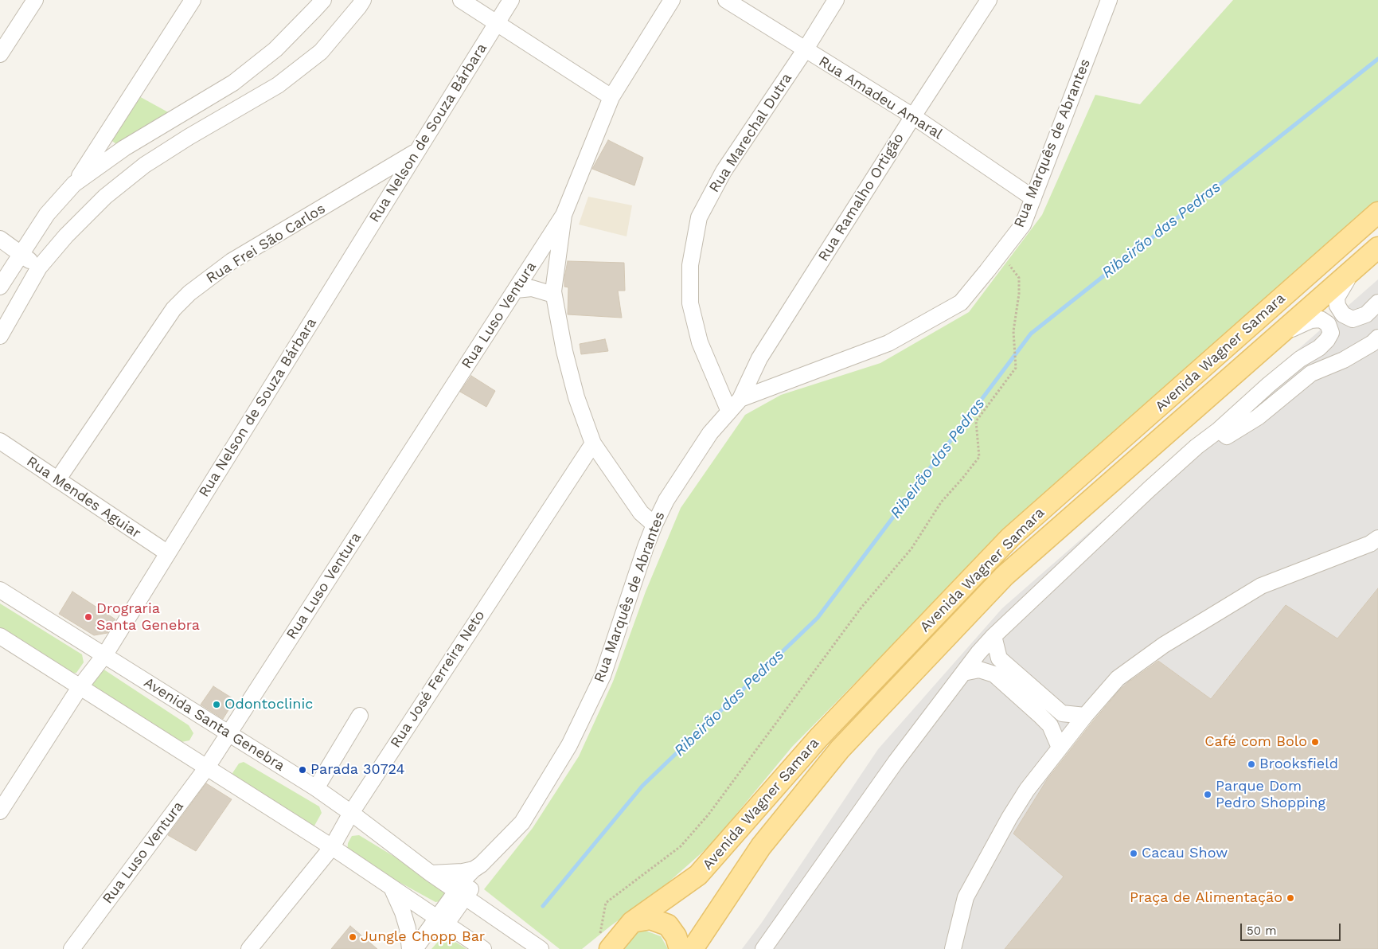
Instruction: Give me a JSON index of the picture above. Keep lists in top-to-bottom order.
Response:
{
  "streets": {
    "main road": ["Avenida Wagner Samara"],
    "street": [
      "Rua Amadeu Amaral",
      "Rua Nelson de Souza Bárbara",
      "Rua Marechal Dutra",
      "Rua Marquês de Abrantes",
      "Rua Ramalho Ortigão",
      "Rua Frei São Carlos",
      "Rua Luso Ventura",
      "Rua Mendes Aguiar",
      "Rua José Ferreira Neto",
      "Avenida Santa Genebra"
    ]
  },
  "crossings": [
    ["Rua Amadeu Amaral", "Rua Marechal Dutra"],
    ["Rua Amadeu Amaral", "Rua Marquês de Abrantes"],
    ["Rua Amadeu Amaral", "Rua Ramalho Ortigão"],
    ["Rua Nelson de Souza Bárbara", "Rua Frei São Carlos"],
    ["Rua Nelson de Souza Bárbara", "Rua Mendes Aguiar"],
    ["Rua Nelson de Souza Bárbara", "Avenida Santa Genebra"],
    ["Rua Marechal Dutra", "Rua Marquês de Abrantes"],
    ["Rua Marquês de Abrantes", "Rua Ramalho Ortigão"],
    ["Rua Marquês de Abrantes", "Avenida Santa Genebra"],
    ["Rua Frei São Carlos", "Rua Mendes Aguiar"],
    ["Rua Luso Ventura", "Avenida Santa Genebra"],
    ["Rua José Ferreira Neto", "Avenida Santa Genebra"]
  ],
  "water": ["Ribeirão das Pedras"],
  "places": [
    "Drograria Santa Genebra",
    "Odontoclinic",
    "Café com Bolo",
    "Brooksfield",
    "Parada 30724",
    "Parque Dom Pedro Shopping",
    "Cacau Show",
    "Praça de Alimentação",
    "Jungle Chopp Bar"
  ],
  "scale_bar": "50 m"
}
